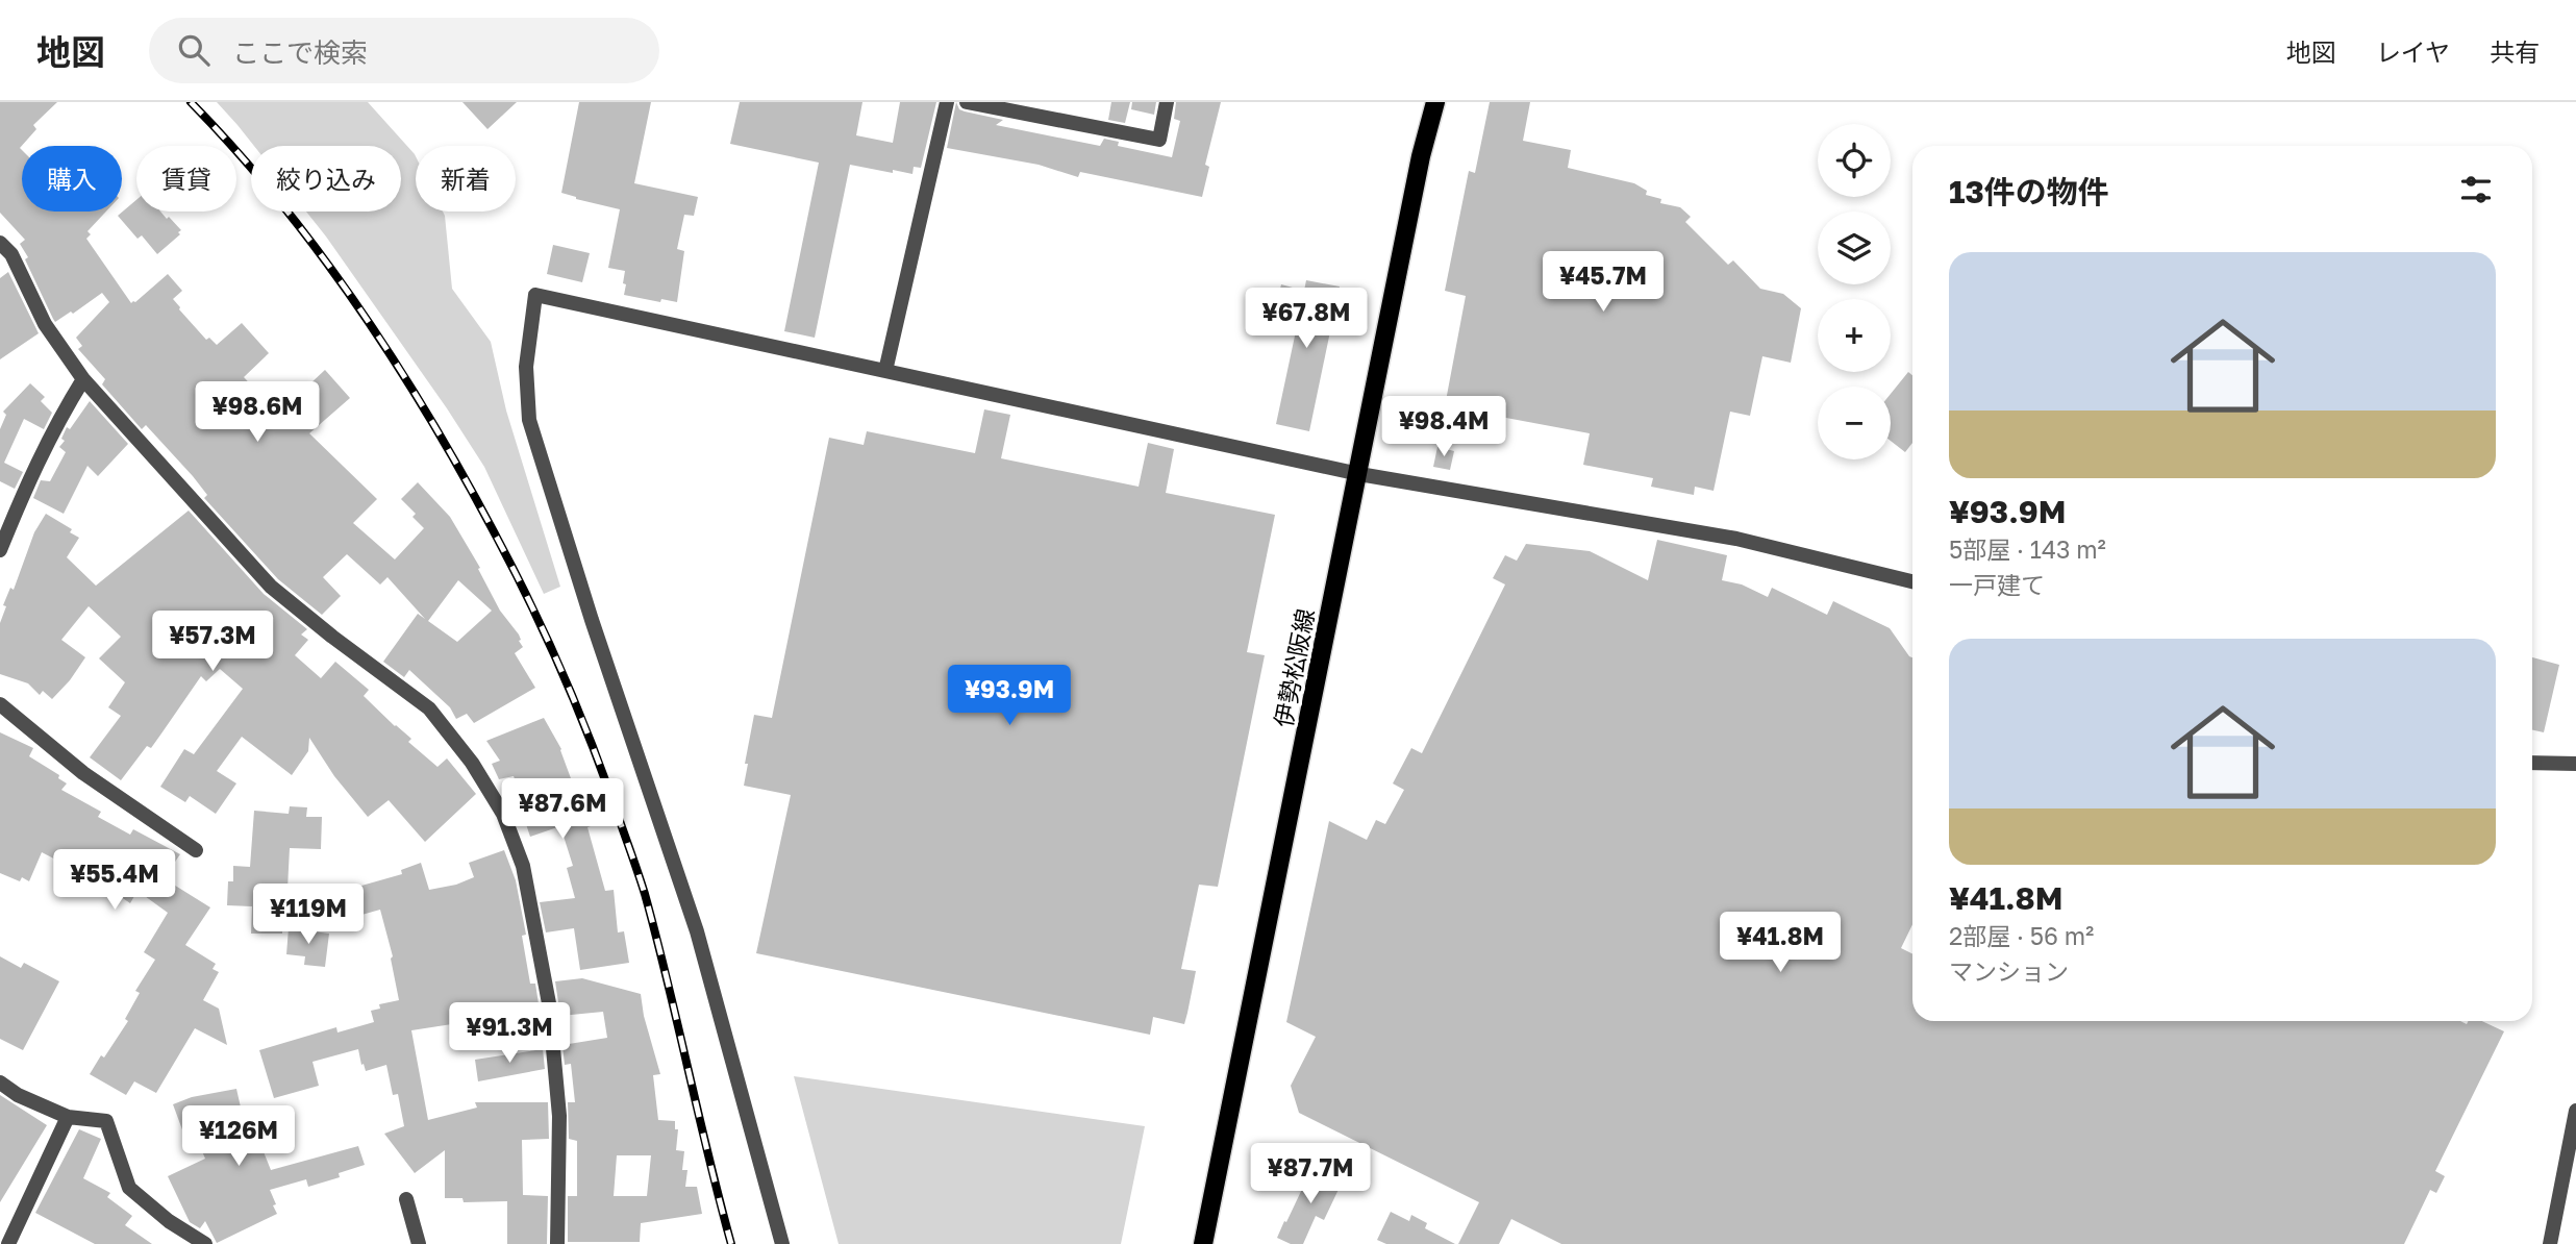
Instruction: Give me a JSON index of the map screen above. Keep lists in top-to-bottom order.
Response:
{
  "streets": {
    "main road": ["伊勢松阪線"]
  },
  "page": {
    "header": "地図",
    "search": "ここで検索",
    "nav": ["地図", "レイヤ", "共有"],
    "map_buttons": ["+", "−"],
    "chip": [
      "購入",
      "賃貸",
      "絞り込み",
      "新着"
    ],
    "heading": "13件の物件",
    "list": [
      {
        "name": "¥93.9M",
        "note": "5部屋 · 143 m² · 一戸建て"
      },
      {
        "name": "¥41.8M",
        "note": "2部屋 · 56 m² · マンション"
      }
    ],
    "price": [
      "¥45.7M",
      "¥67.8M",
      "¥98.6M",
      "¥98.4M",
      "¥57.3M",
      "¥93.9M",
      "¥87.6M",
      "¥55.4M",
      "¥119M",
      "¥41.8M",
      "¥91.3M",
      "¥126M",
      "¥87.7M"
    ]
  }
}
